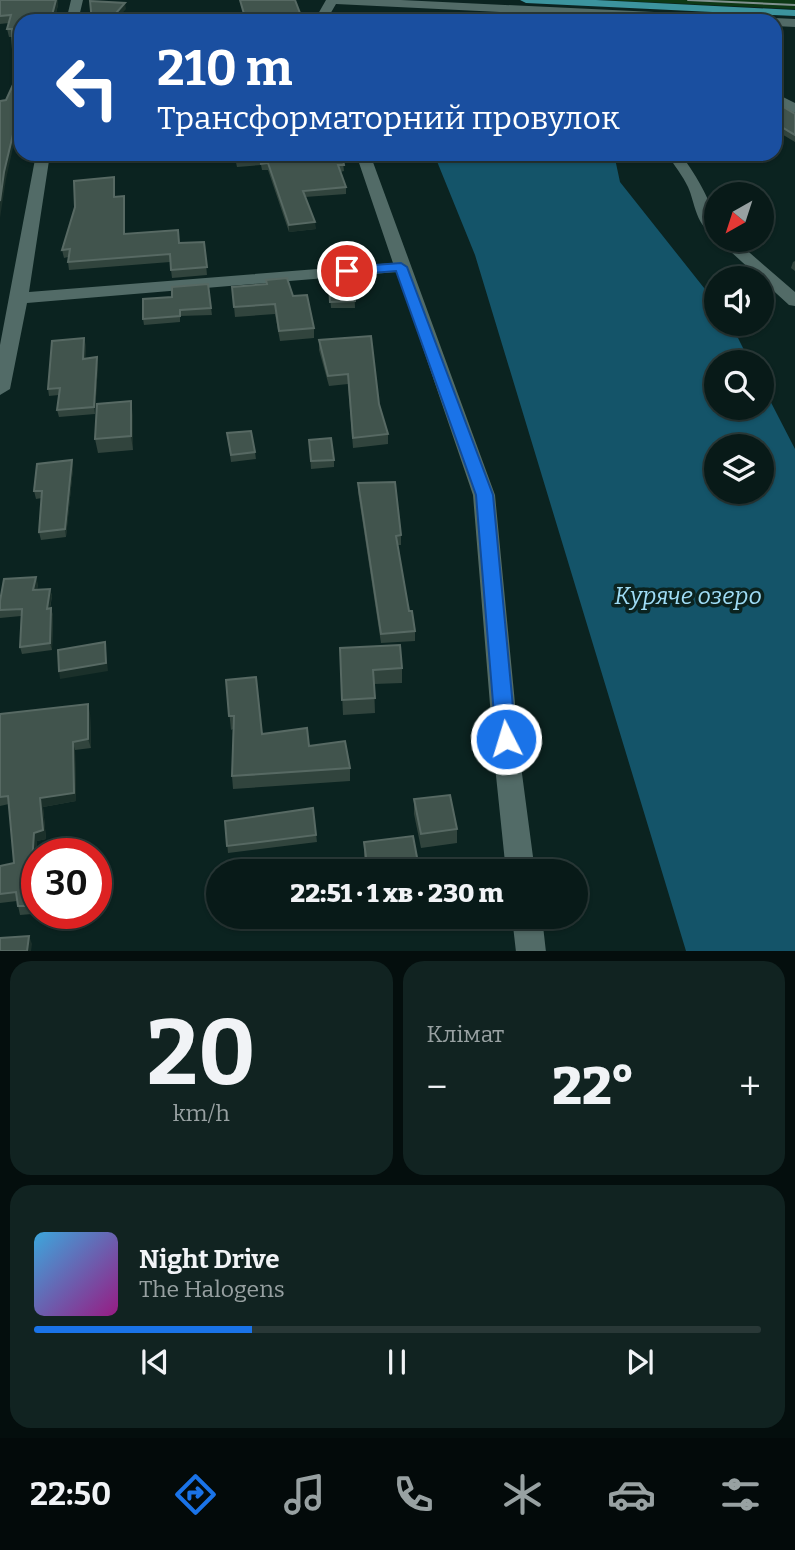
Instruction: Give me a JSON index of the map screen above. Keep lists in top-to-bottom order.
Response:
{
  "water": ["Куряче озеро"],
  "north": "bottom left",
  "page": {
    "turn": ["210 m", "Трансформаторний провулок"],
    "limit": "30",
    "trip": "22:51 · 1 хв · 230 m",
    "tile": [
      ["20", "km/h"],
      "Клімат"
    ],
    "heat": ["−", "22°", "+"],
    "song": ["Night Drive", "The Halogens"],
    "tabs": "22:50"
  }
}
